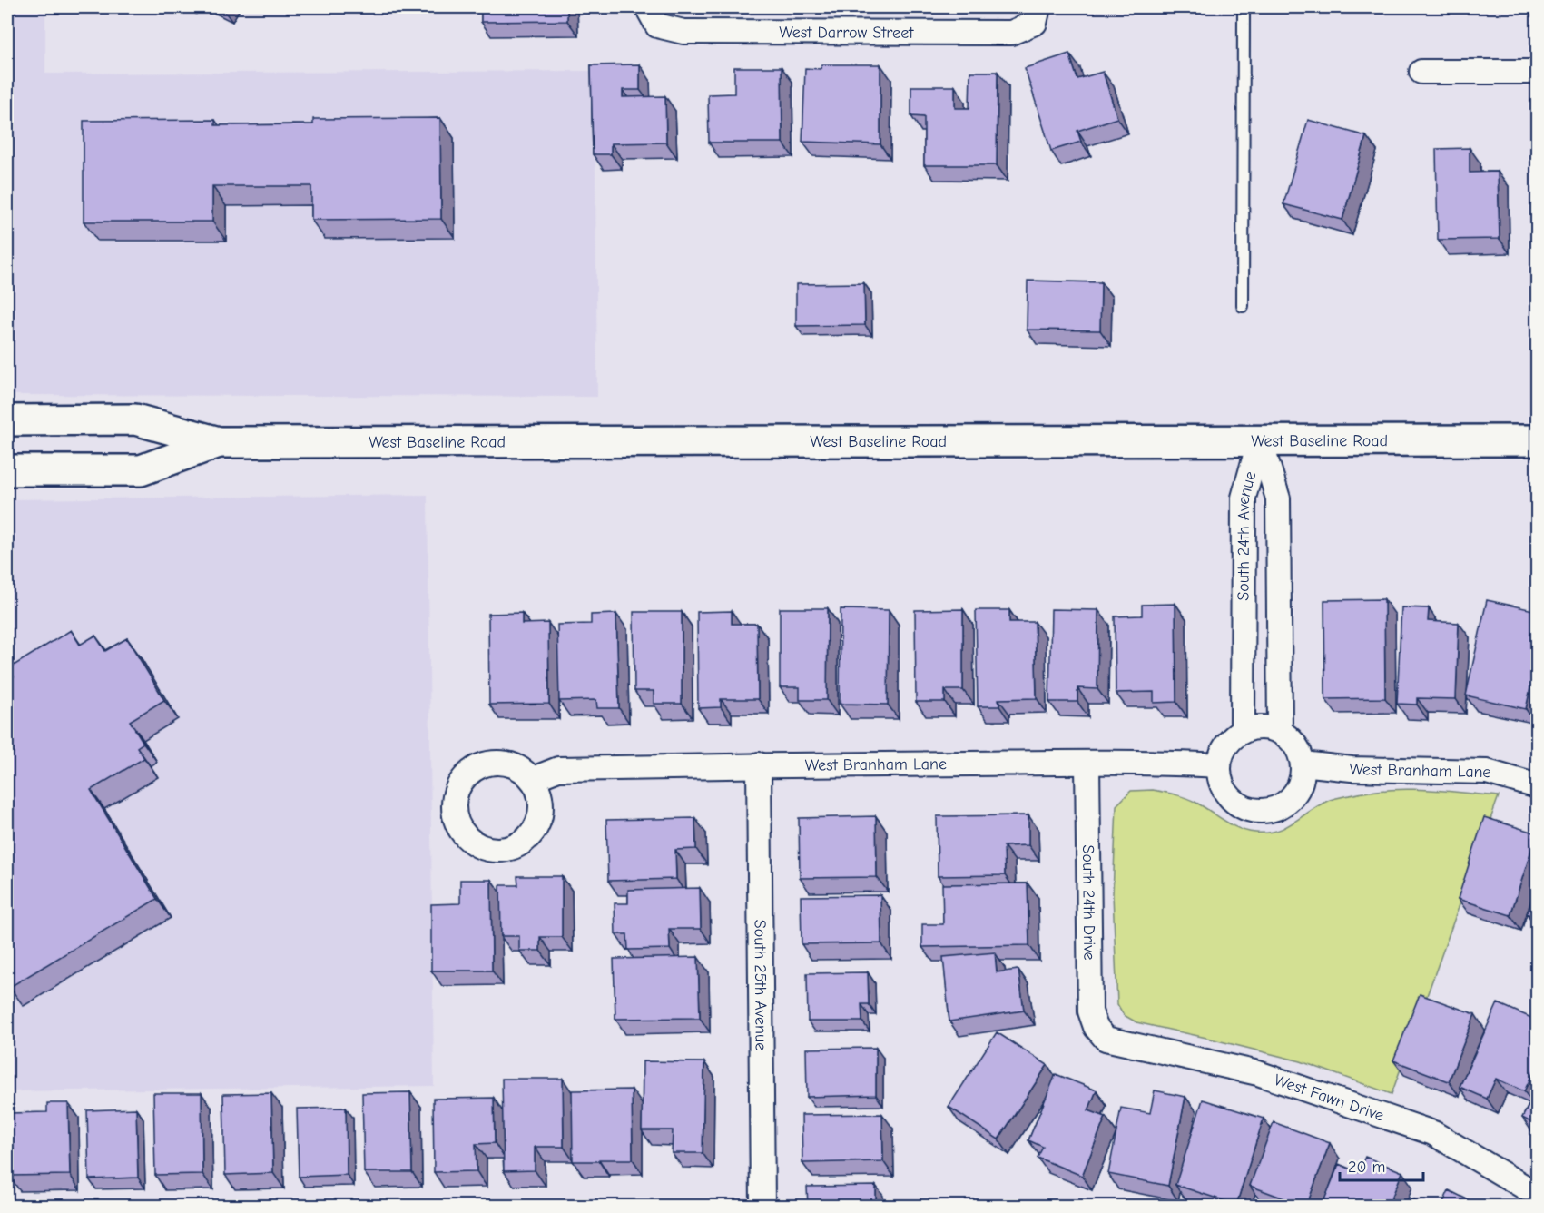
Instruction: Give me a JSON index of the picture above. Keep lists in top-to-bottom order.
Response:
{
  "streets": {
    "main road": ["West Baseline Road"],
    "street": [
      "West Darrow Street",
      "South 24th Avenue",
      "West Branham Lane",
      "South 24th Drive",
      "South 25th Avenue",
      "West Fawn Drive"
    ]
  },
  "crossings": [
    ["West Baseline Road", "South 24th Avenue"],
    ["South 24th Avenue", "West Branham Lane"],
    ["West Branham Lane", "South 24th Drive"],
    ["West Branham Lane", "South 25th Avenue"],
    ["South 24th Drive", "West Fawn Drive"]
  ],
  "scale_bar": "20 m"
}
